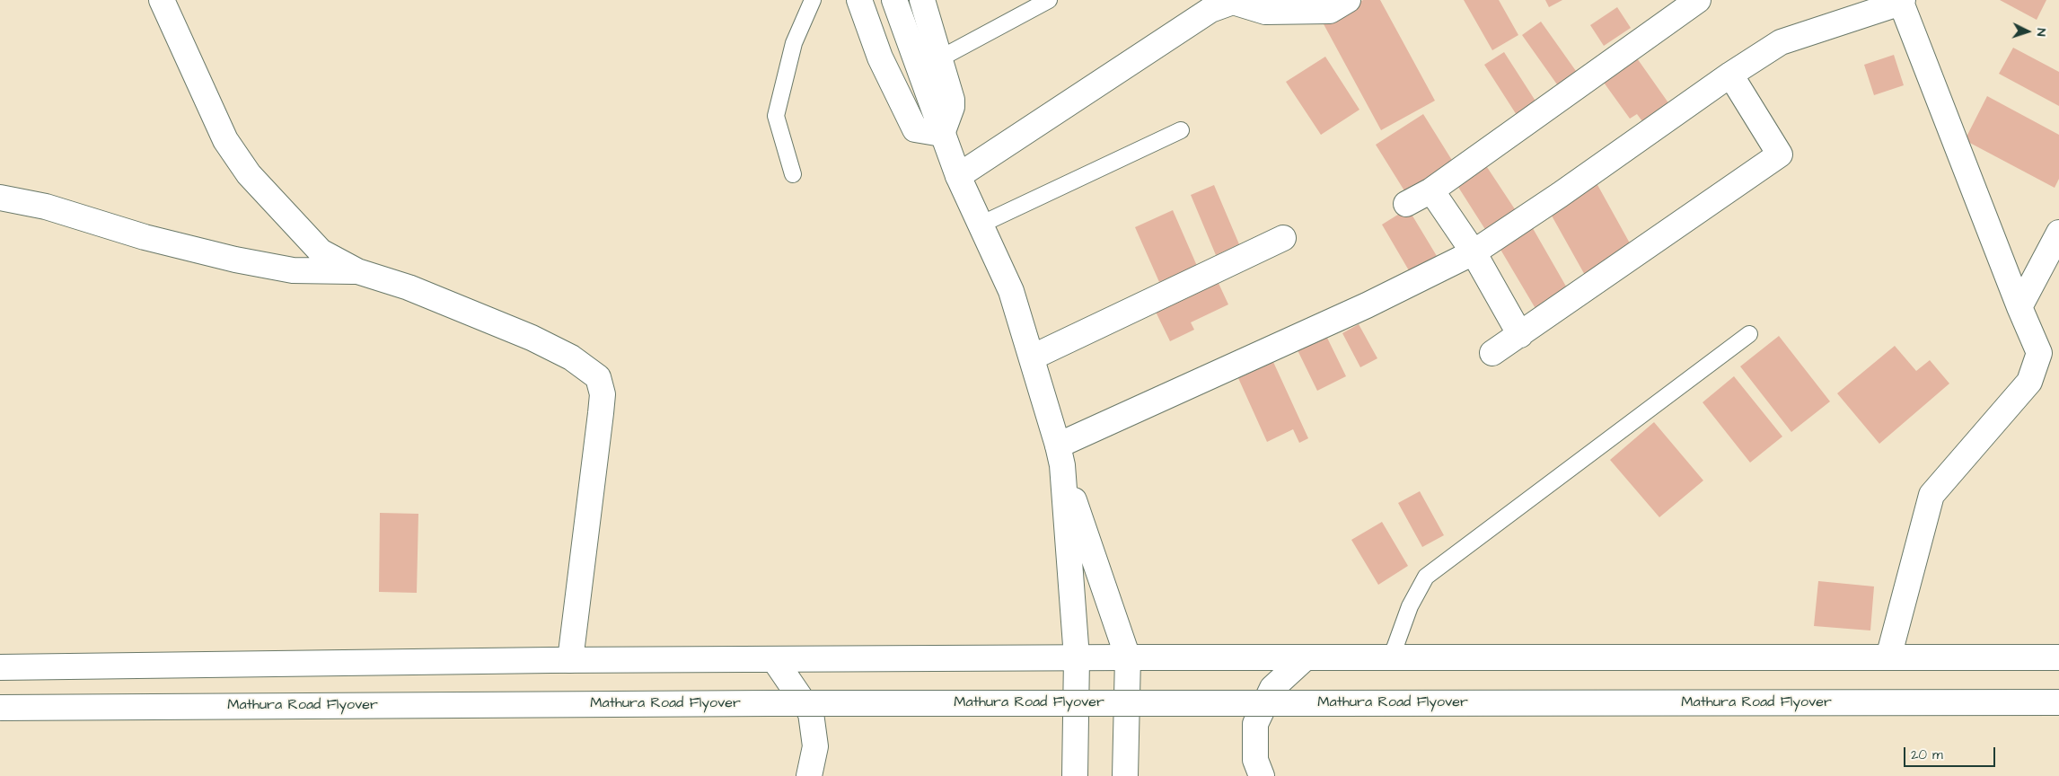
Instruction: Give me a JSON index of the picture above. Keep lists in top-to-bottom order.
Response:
{
  "streets": {
    "main road": ["Mathura Road Flyover"]
  },
  "scale_bar": "20 m",
  "north": "right"
}
